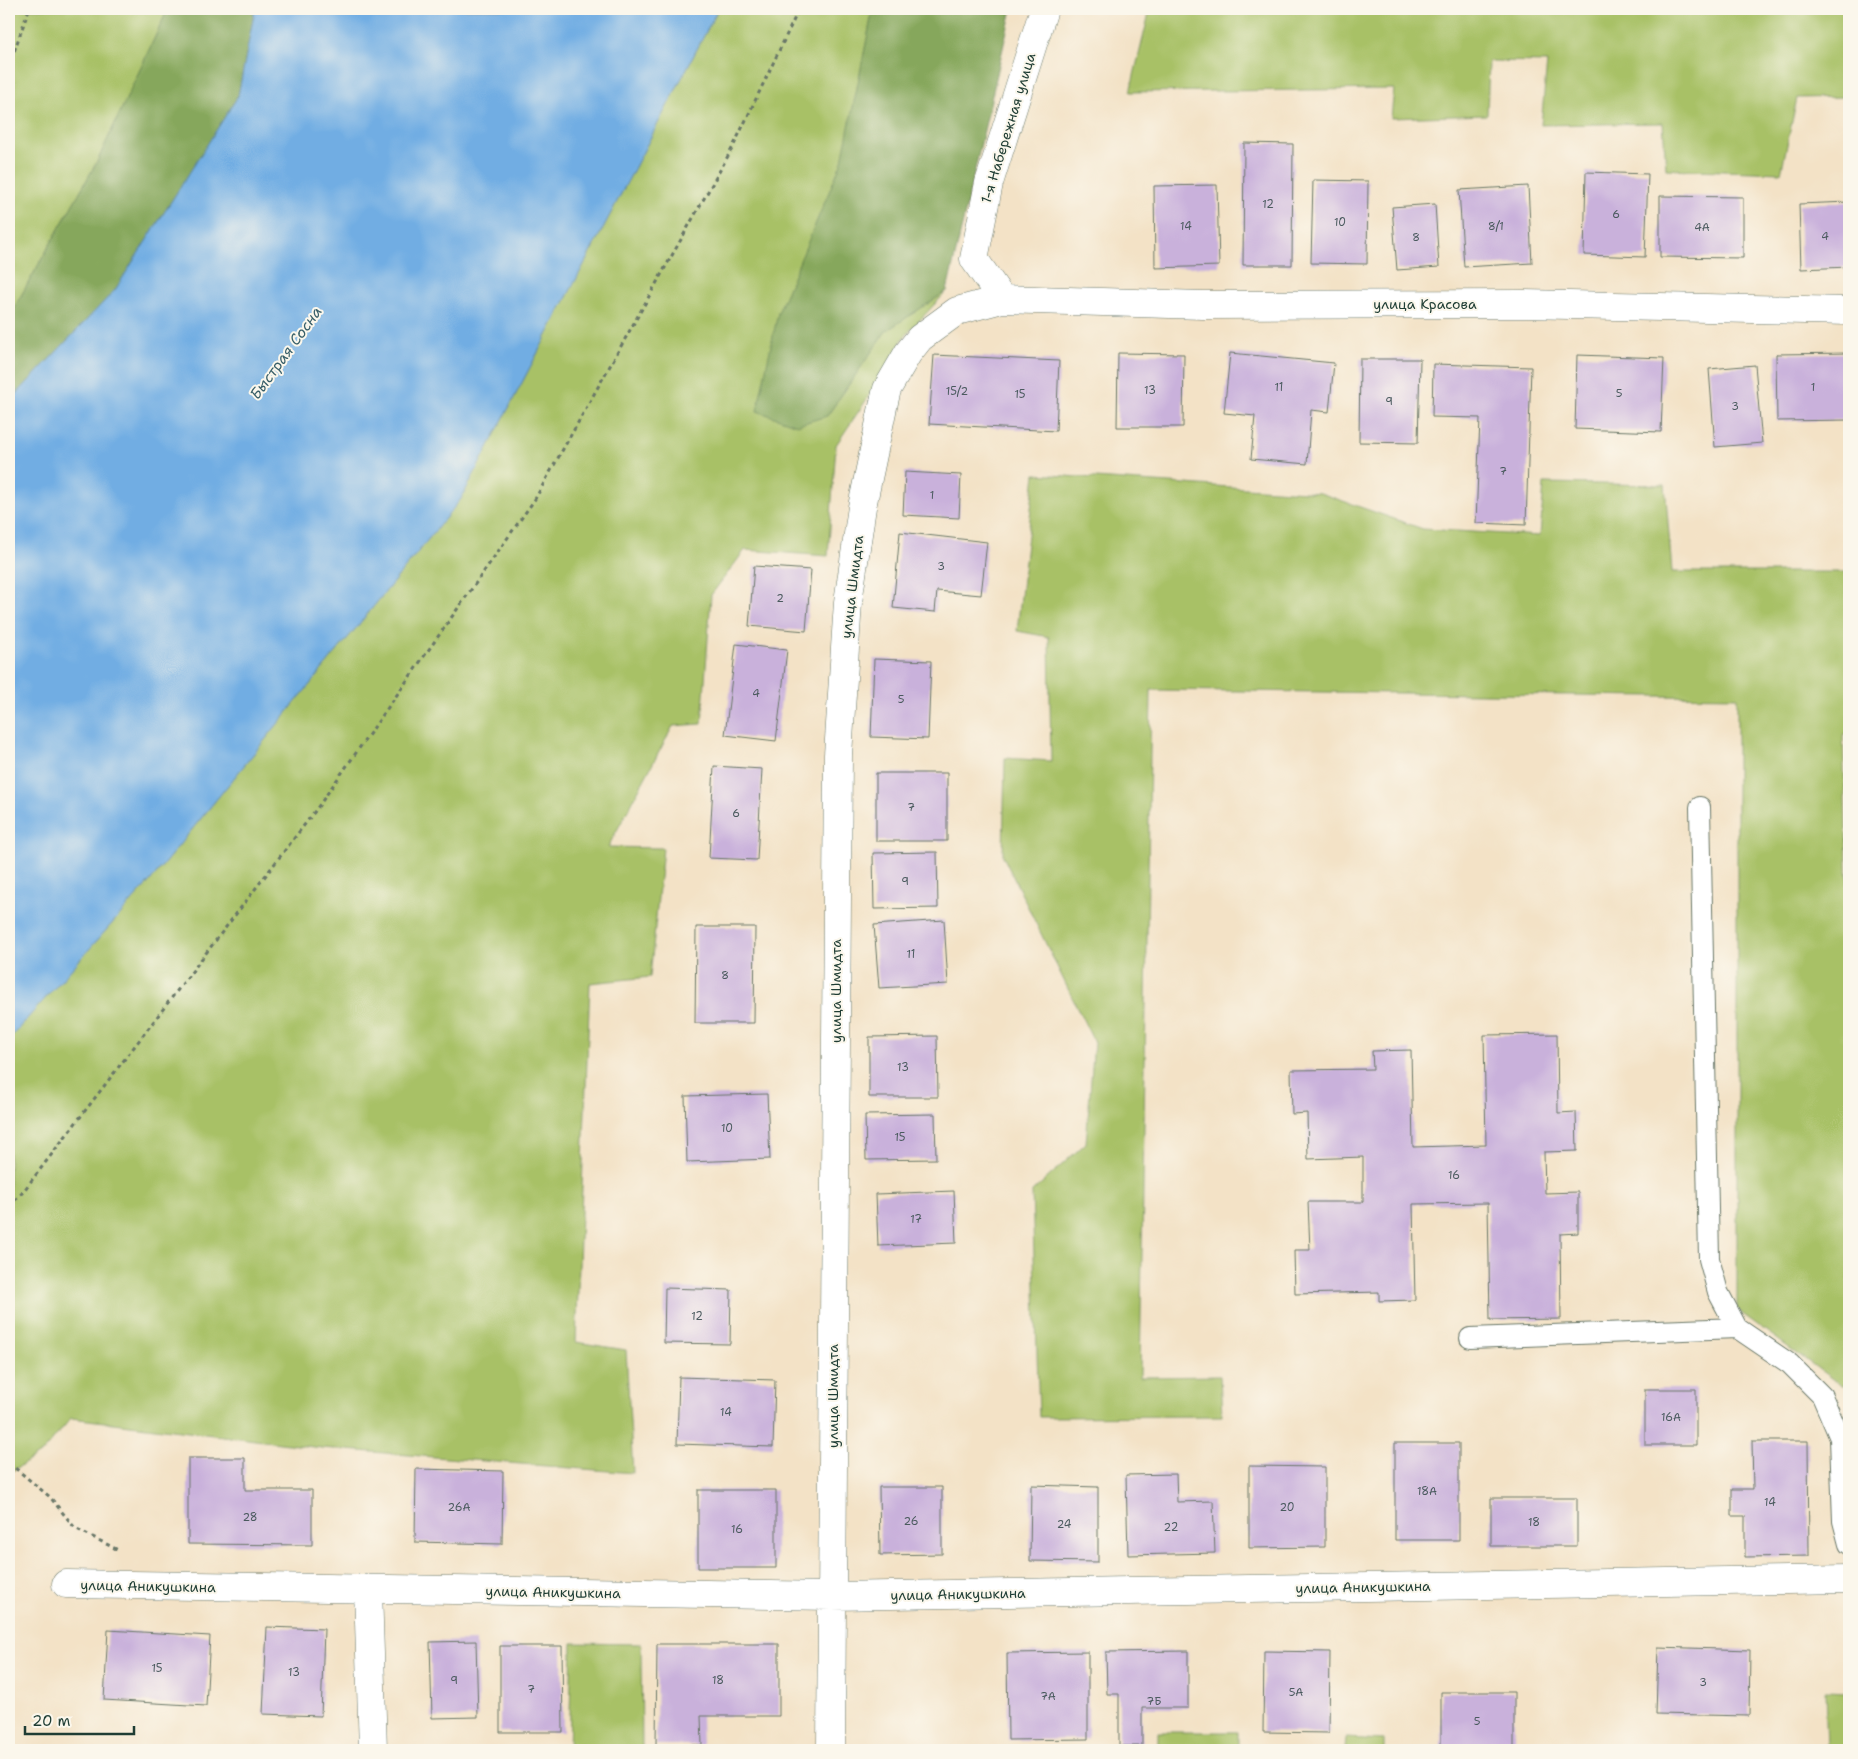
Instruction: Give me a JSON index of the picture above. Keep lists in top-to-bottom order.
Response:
{
  "streets": {
    "street": [
      "1-я Набережная улица",
      "улица Красова",
      "улица Шмидта",
      "улица Аникушкина"
    ]
  },
  "crossings": [
    ["1-я Набережная улица", "улица Красова"],
    ["1-я Набережная улица", "улица Шмидта"],
    ["улица Красова", "улица Шмидта"],
    ["улица Шмидта", "улица Аникушкина"]
  ],
  "water": ["Быстрая Сосна"],
  "house_numbers": [
    "12",
    "6",
    "10",
    "14",
    "8/1",
    "4А",
    "4",
    "8",
    "11",
    "1",
    "13",
    "15/2",
    "5",
    "15",
    "9",
    "3",
    "7",
    "1",
    "3",
    "2",
    "4",
    "5",
    "7",
    "6",
    "9",
    "11",
    "8",
    "13",
    "10",
    "15",
    "16",
    "17",
    "12",
    "14",
    "16А",
    "18А",
    "14",
    "26А",
    "20",
    "28",
    "26",
    "18",
    "24",
    "22",
    "16",
    "15",
    "13",
    "9",
    "18",
    "3",
    "7",
    "5А",
    "7А",
    "7Б",
    "5"
  ],
  "scale_bar": "20 m"
}
